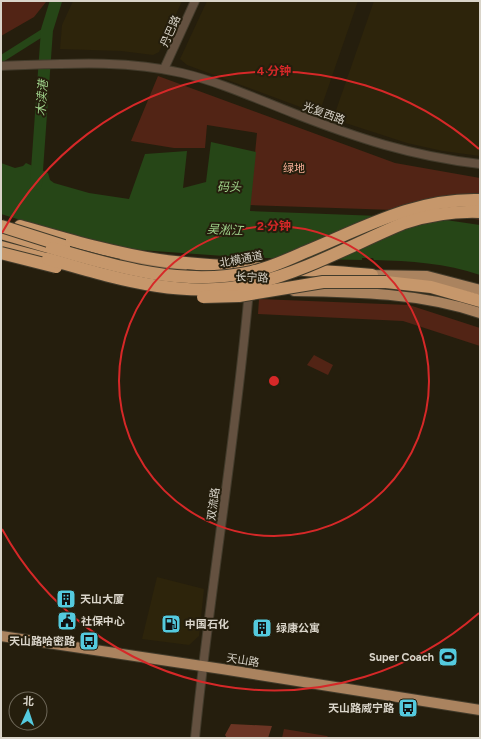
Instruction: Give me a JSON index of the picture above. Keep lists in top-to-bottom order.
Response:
{
  "streets": {
    "highway": ["北横通道"],
    "main road": ["长宁路", "天山路"],
    "street": ["丹巴路", "光复西路", "双流路"]
  },
  "crossings": [
    ["丹巴路", "光复西路"],
    ["北横通道", "长宁路"],
    ["长宁路", "双流路"],
    ["双流路", "天山路"]
  ],
  "water": ["木渎港", "码头", "吴淞江"],
  "parks": ["绿地"],
  "places": {
    "building": ["天山大厦", "绿康公寓"],
    "public building": ["社保中心"],
    "fuel station": ["中国石化"],
    "bus stop": ["天山路哈密路", "天山路威宁路"],
    "sports": ["Super Coach"]
  },
  "north": "top",
  "rings": ["4 分钟", "2 分钟"]
}
